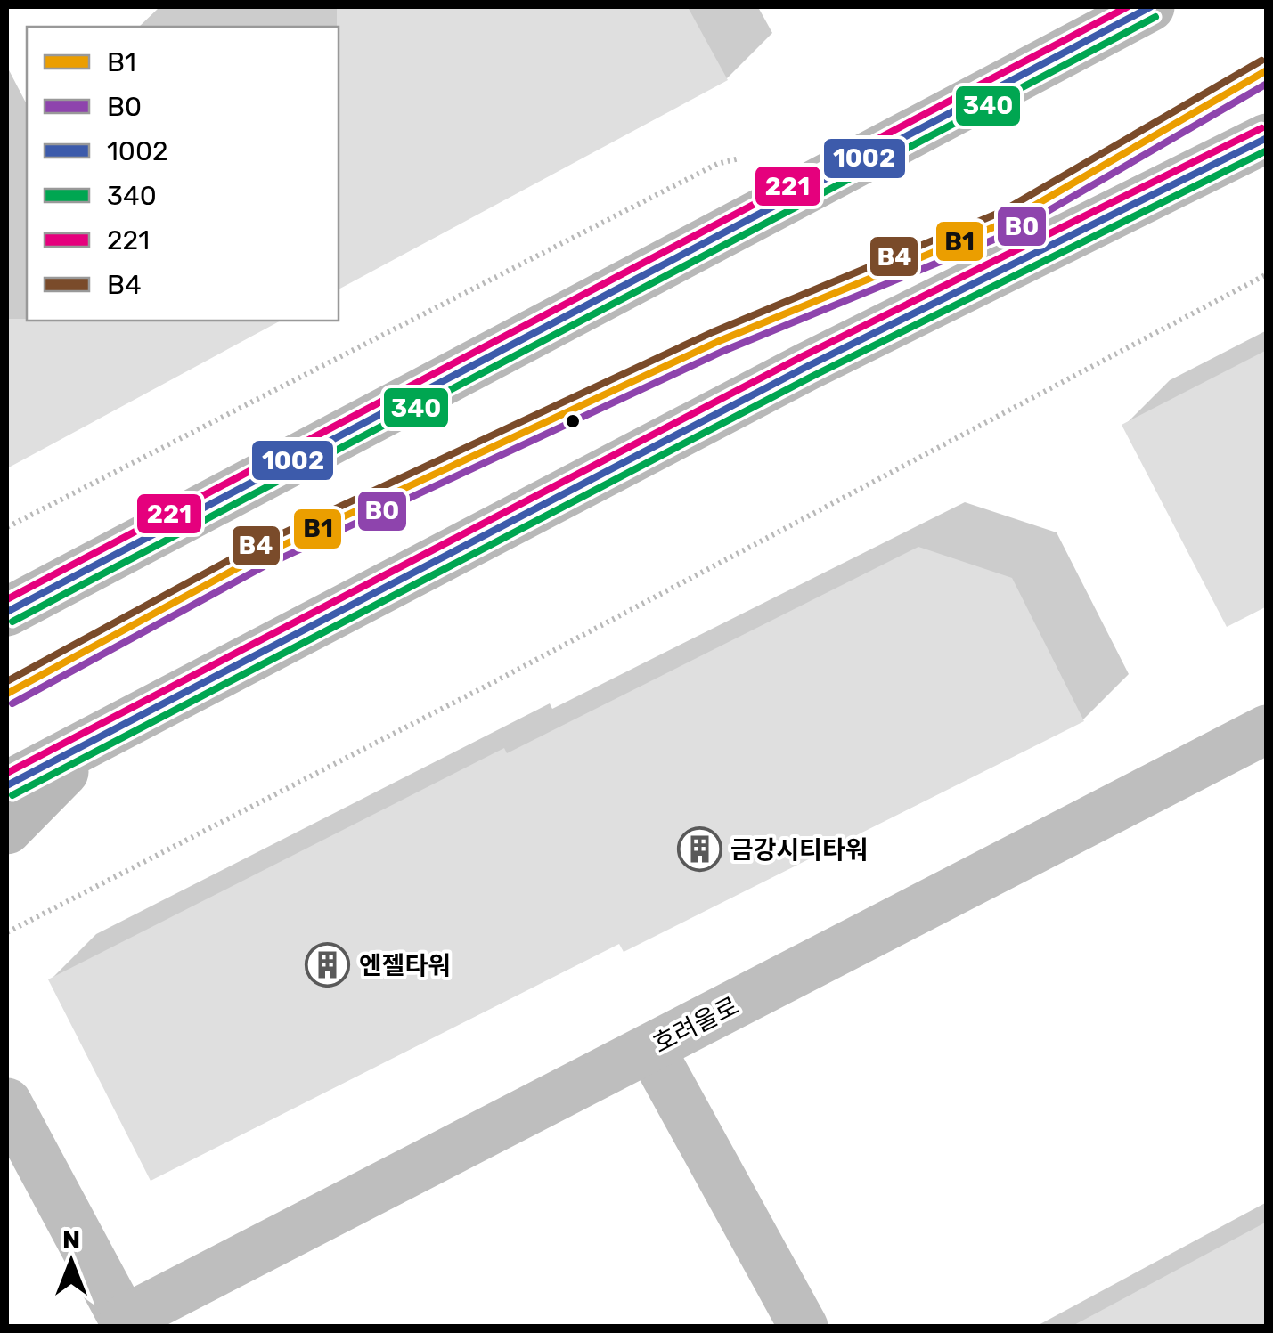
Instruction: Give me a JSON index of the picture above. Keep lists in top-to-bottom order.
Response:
{
  "streets": {
    "street": ["호려울로"]
  },
  "places": {
    "building": ["금강시티타워", "엔젤타워"]
  },
  "lines": [
    "transit line 1002",
    "transit line 221",
    "transit line 340",
    "transit line B4",
    "transit line B1",
    "transit line B0"
  ],
  "legend": [
    "B1",
    "B0",
    "1002",
    "340",
    "221",
    "B4"
  ],
  "north": "top"
}
